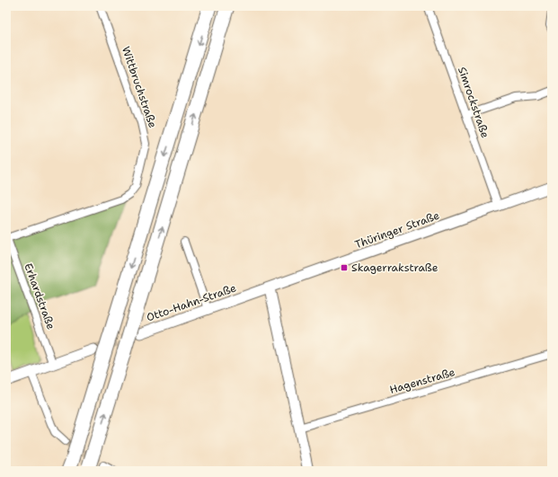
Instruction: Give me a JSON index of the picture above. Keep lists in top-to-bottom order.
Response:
{
  "streets": {
    "street": [
      "Wittbruchstraße",
      "Simrockstraße",
      "Thüringer Straße",
      "Erhardstraße",
      "Otto-Hahn-Straße",
      "Hagenstraße"
    ]
  },
  "crossings": [
    ["Wittbruchstraße", "Erhardstraße"],
    ["Simrockstraße", "Thüringer Straße"],
    ["Thüringer Straße", "Otto-Hahn-Straße"]
  ],
  "places": {
    "transit": ["Skagerrakstraße"]
  }
}
